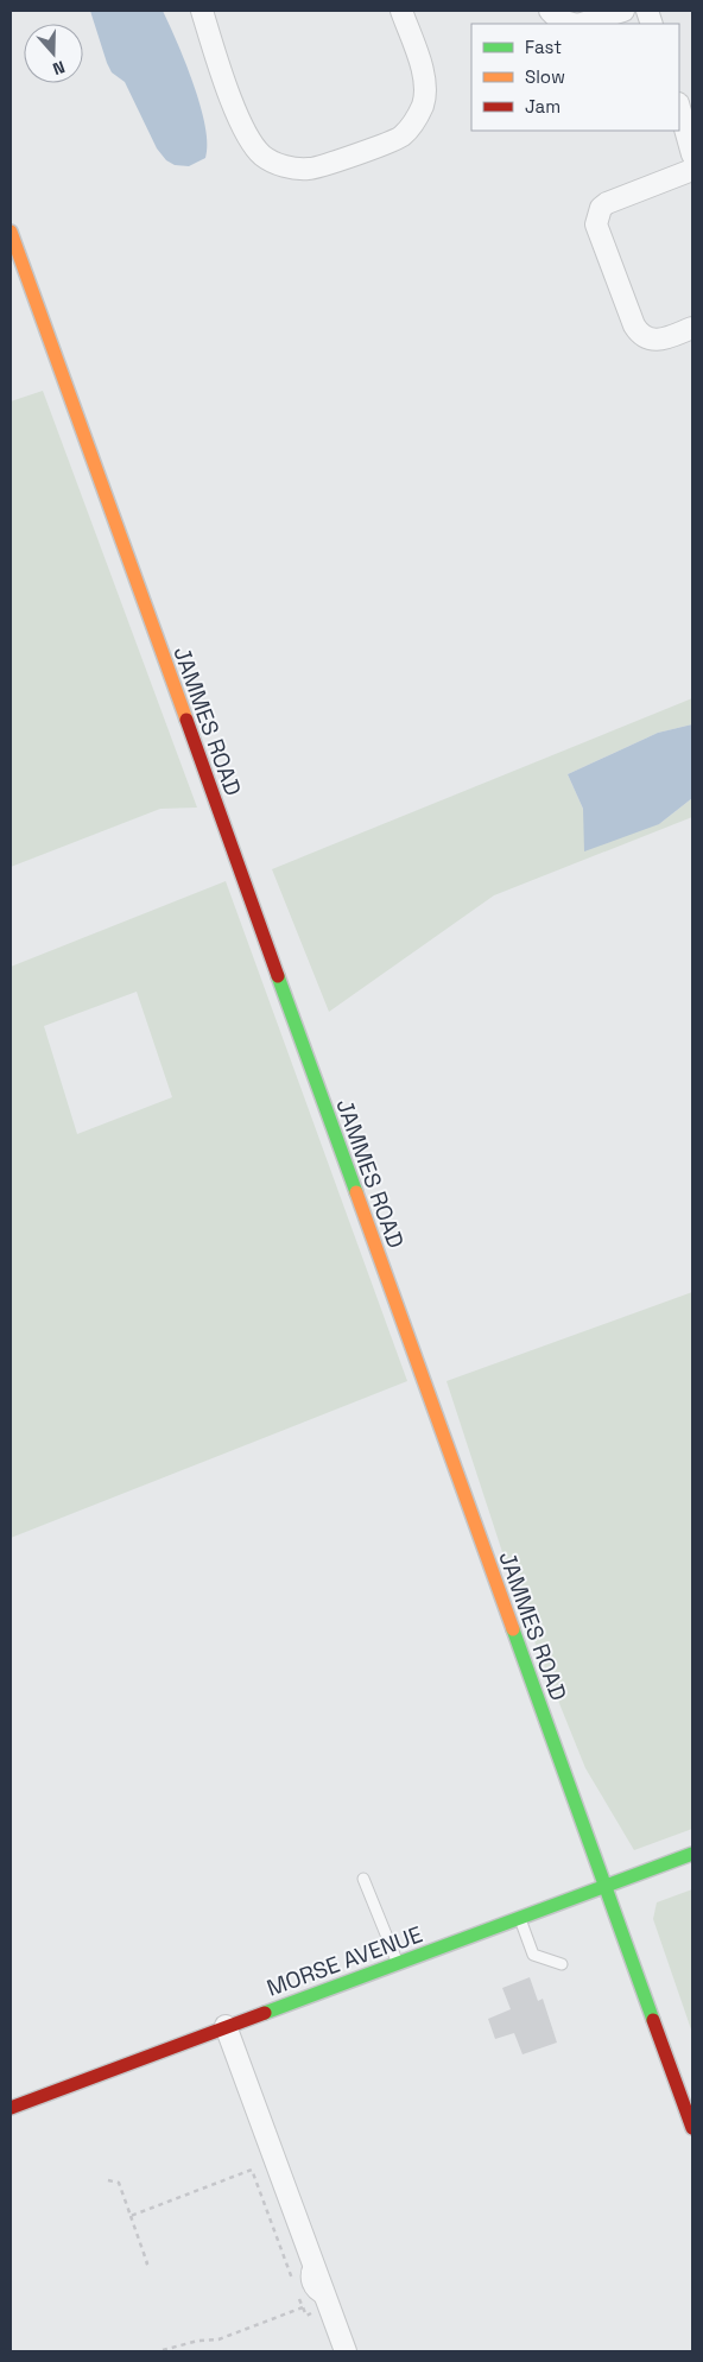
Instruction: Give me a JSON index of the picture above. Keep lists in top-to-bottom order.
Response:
{
  "streets": {
    "street": ["JAMMES ROAD", "MORSE AVENUE"]
  },
  "crossings": [
    ["JAMMES ROAD", "MORSE AVENUE"]
  ],
  "legend": ["Fast", "Slow", "Jam"],
  "north": "bottom"
}
